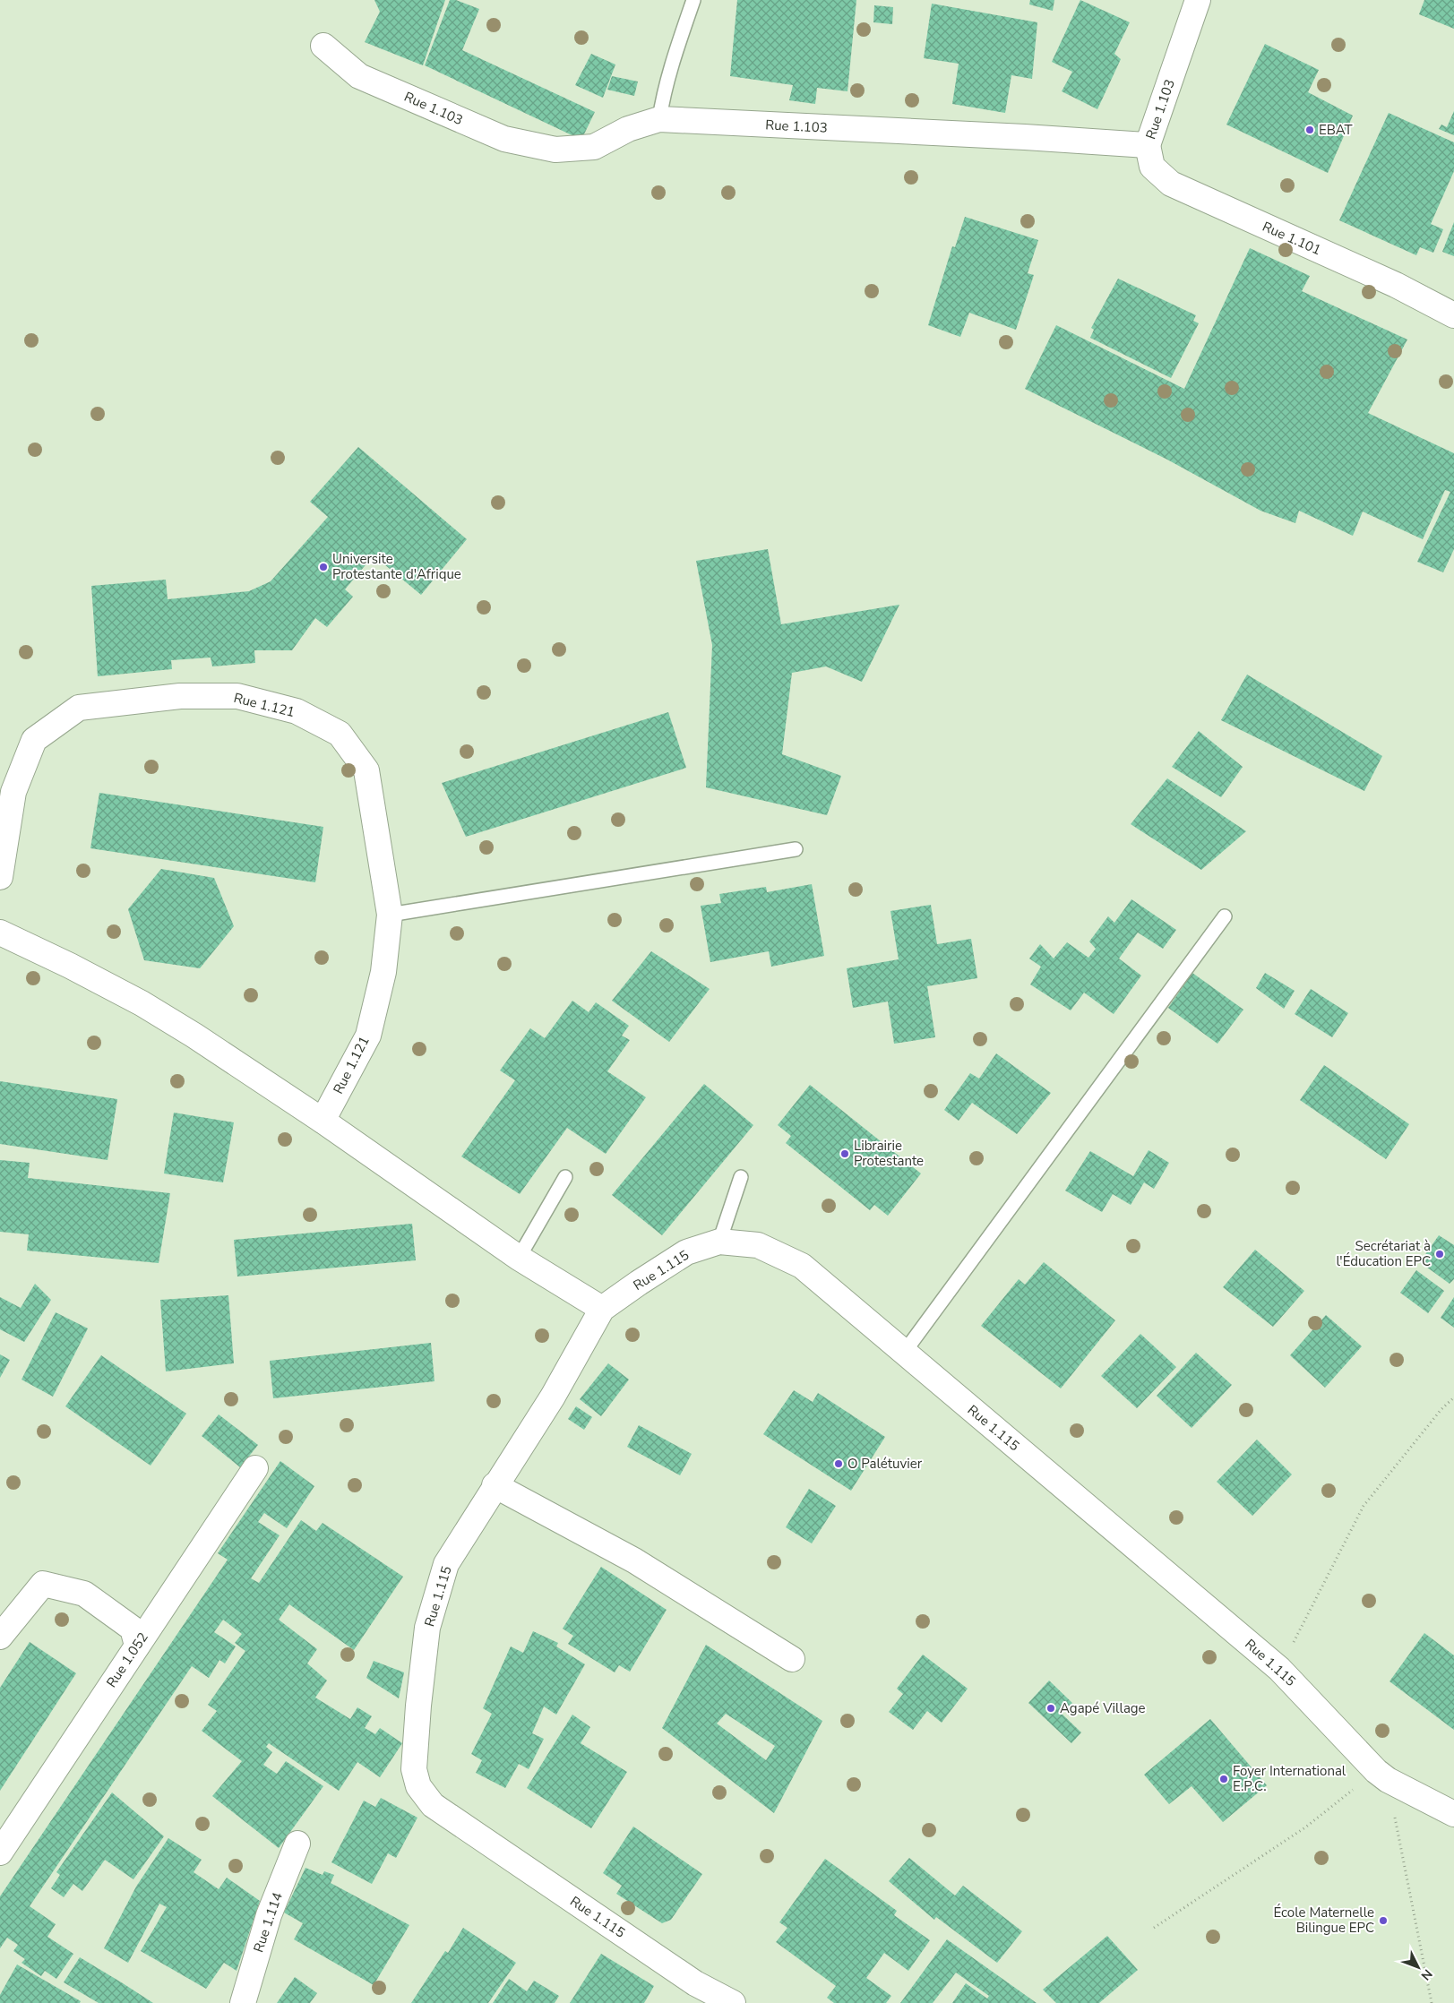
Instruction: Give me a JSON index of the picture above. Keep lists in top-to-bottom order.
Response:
{
  "streets": {
    "street": [
      "Rue 1.103",
      "Rue 1.101",
      "Rue 1.121",
      "Rue 1.115",
      "Rue 1.052",
      "Rue 1.114"
    ]
  },
  "crossings": [
    ["Rue 1.103", "Rue 1.101"]
  ],
  "places": [
    "EBAT",
    "Universite Protestante d'Afrique",
    "Librairie Protestante",
    "Secrétariat à l'Éducation EPC",
    "O Palétuvier",
    "Agapé Village",
    "Foyer International E.P.C.",
    "École Maternelle Bilingue EPC"
  ],
  "north": "bottom right"
}
